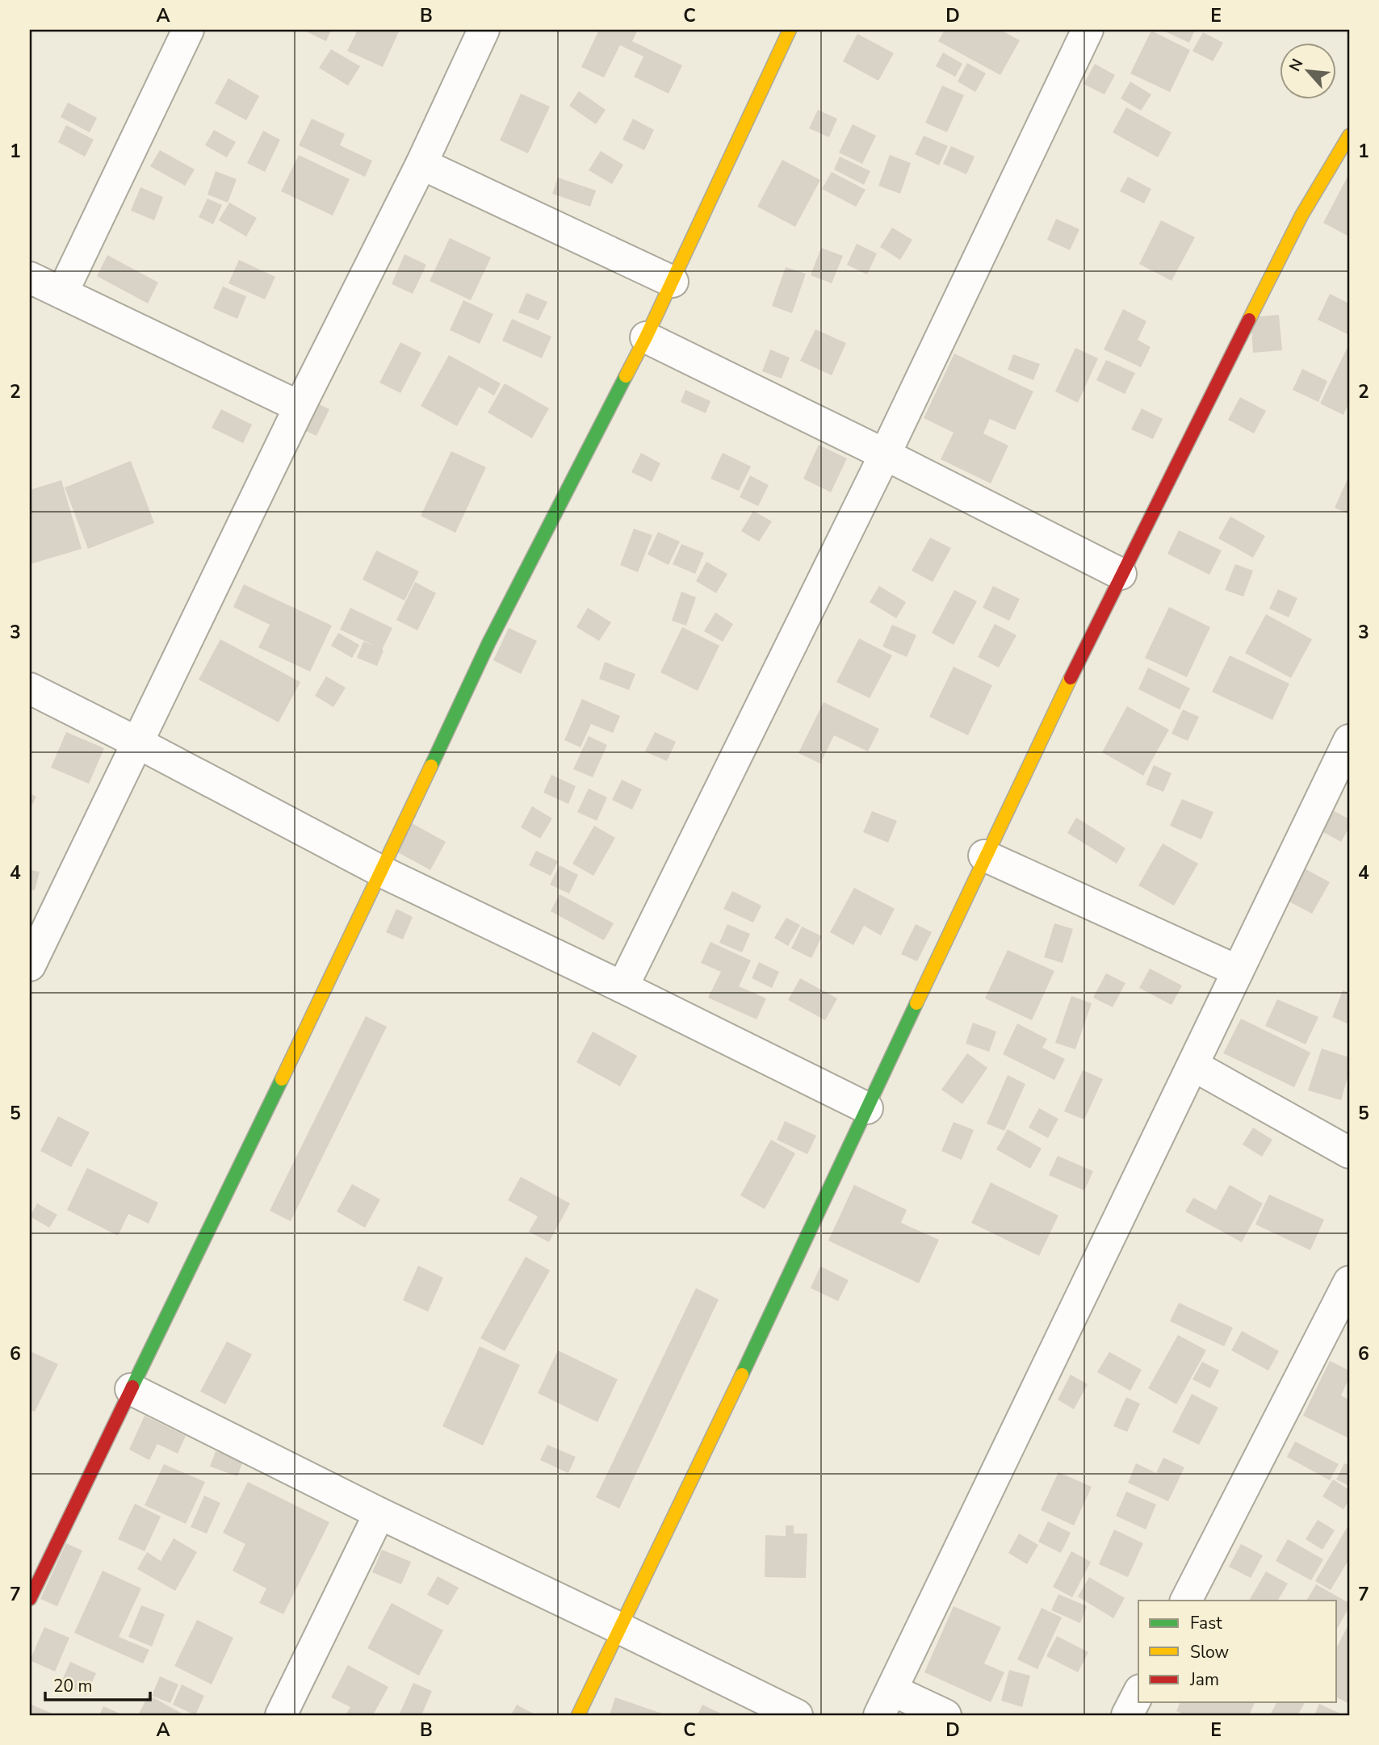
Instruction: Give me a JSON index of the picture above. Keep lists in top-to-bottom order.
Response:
{
  "legend": ["Fast", "Slow", "Jam"],
  "scale_bar": "20 m",
  "north": "top left",
  "grid": {
    "columns": [
      "A",
      "B",
      "C",
      "D",
      "E"
    ],
    "rows": [
      "1",
      "2",
      "3",
      "4",
      "5",
      "6",
      "7"
    ]
  }
}
